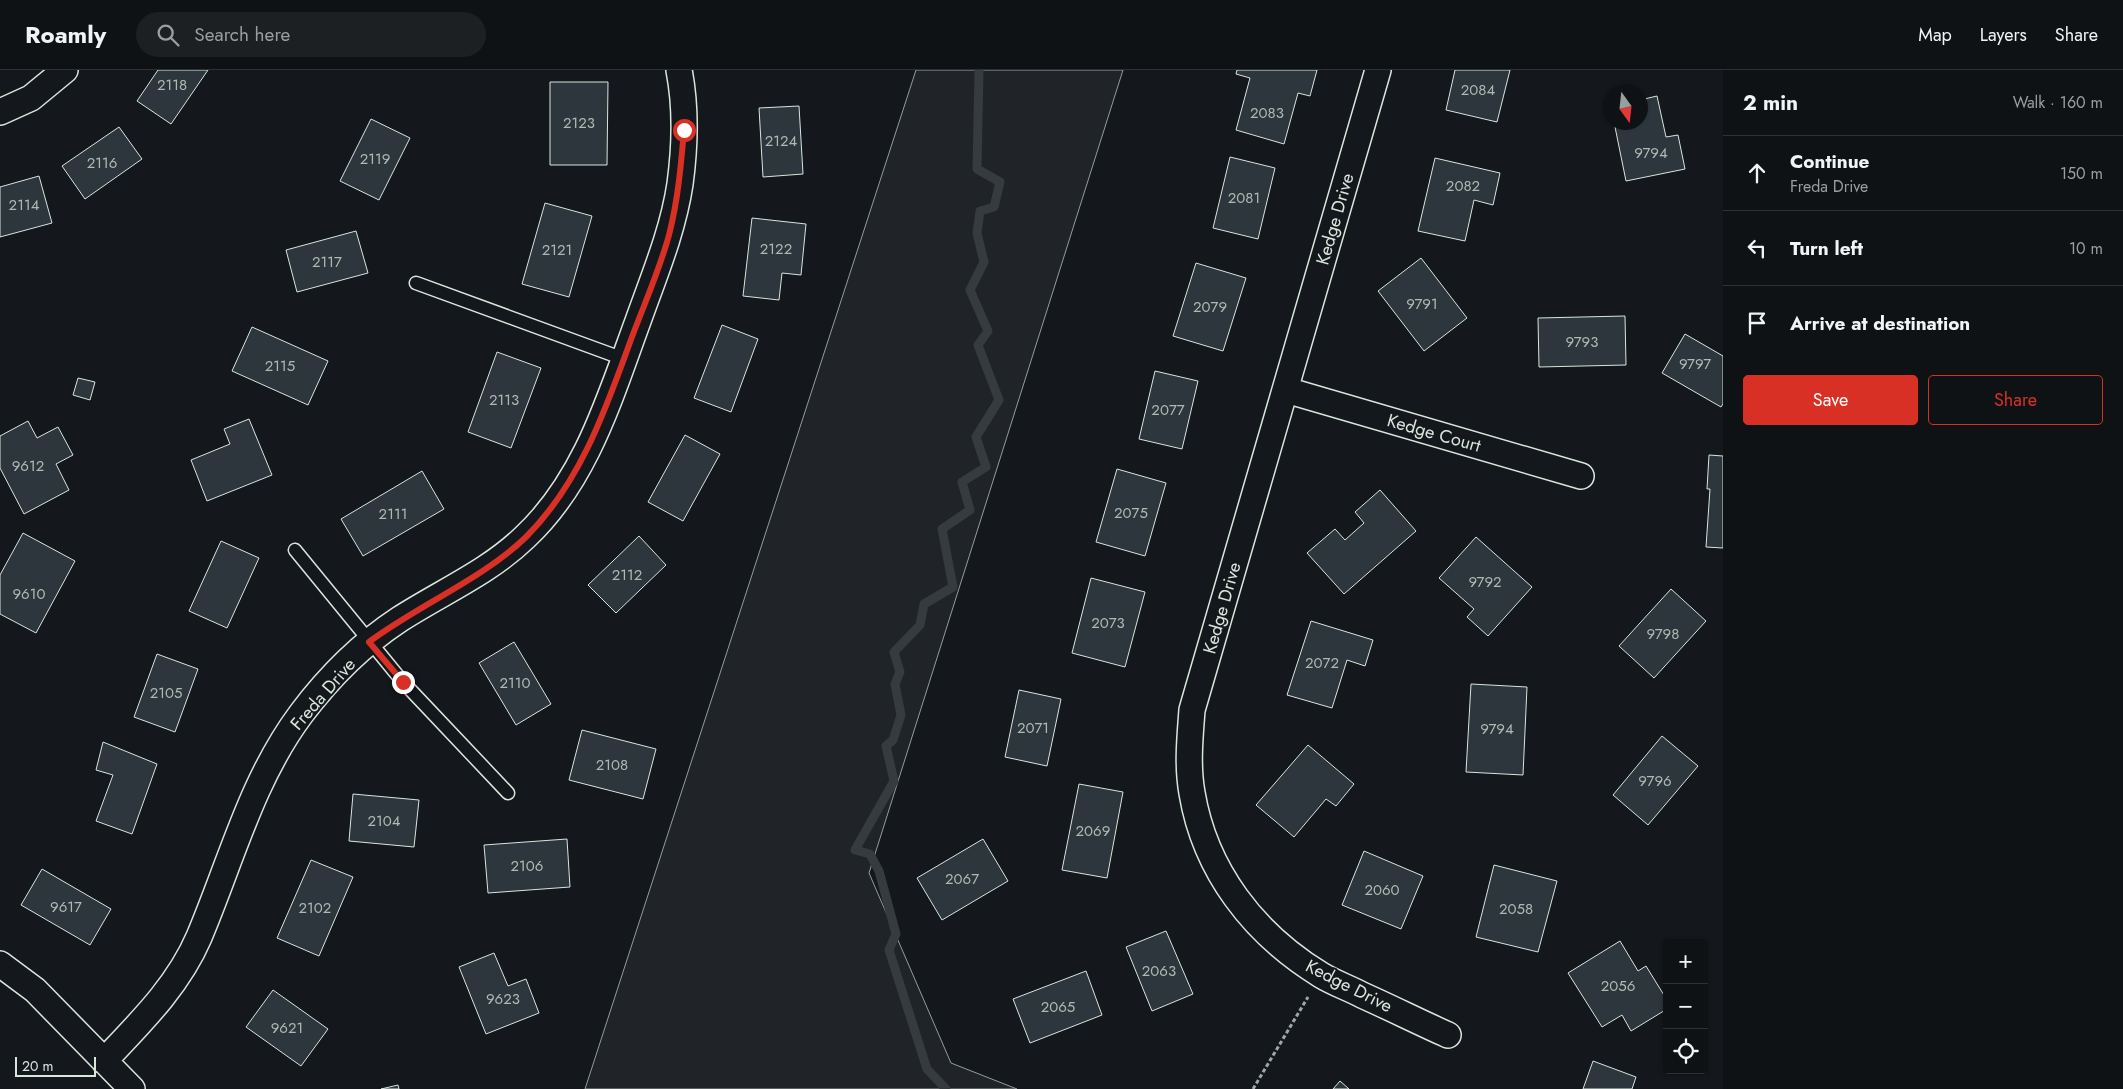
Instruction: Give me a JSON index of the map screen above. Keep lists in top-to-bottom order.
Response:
{
  "streets": {
    "street": ["Kedge Drive", "Kedge Court", "Freda Drive"]
  },
  "crossings": [
    ["Kedge Drive", "Kedge Court"]
  ],
  "house_numbers": [
    "2118",
    "2084",
    "2083",
    "2123",
    "2124",
    "9794",
    "2119",
    "2116",
    "2082",
    "2081",
    "2114",
    "2122",
    "2121",
    "2117",
    "9791",
    "2079",
    "9793",
    "9797",
    "2115",
    "2113",
    "2077",
    "9612",
    "2075",
    "2111",
    "2112",
    "9792",
    "9610",
    "2073",
    "9798",
    "2072",
    "2110",
    "2105",
    "2071",
    "9794",
    "2108",
    "9796",
    "2104",
    "2069",
    "2106",
    "2067",
    "2060",
    "9617",
    "2102",
    "2058",
    "2063",
    "2056",
    "9623",
    "2065",
    "9621"
  ],
  "scale_bar": "20 m",
  "north": "bottom",
  "page": {
    "header": "Roamly",
    "search": "Search here",
    "nav": ["Map", "Layers", "Share"],
    "heading": ["2 min", "Walk · 160 m"],
    "list": [
      ["Continue", "Freda Drive", "150 m"],
      ["Turn left", "10 m"],
      "Arrive at destination"
    ],
    "buttons": ["Save", "Share"],
    "map_buttons": ["+", "−"],
    "scale": "20 m"
  }
}
